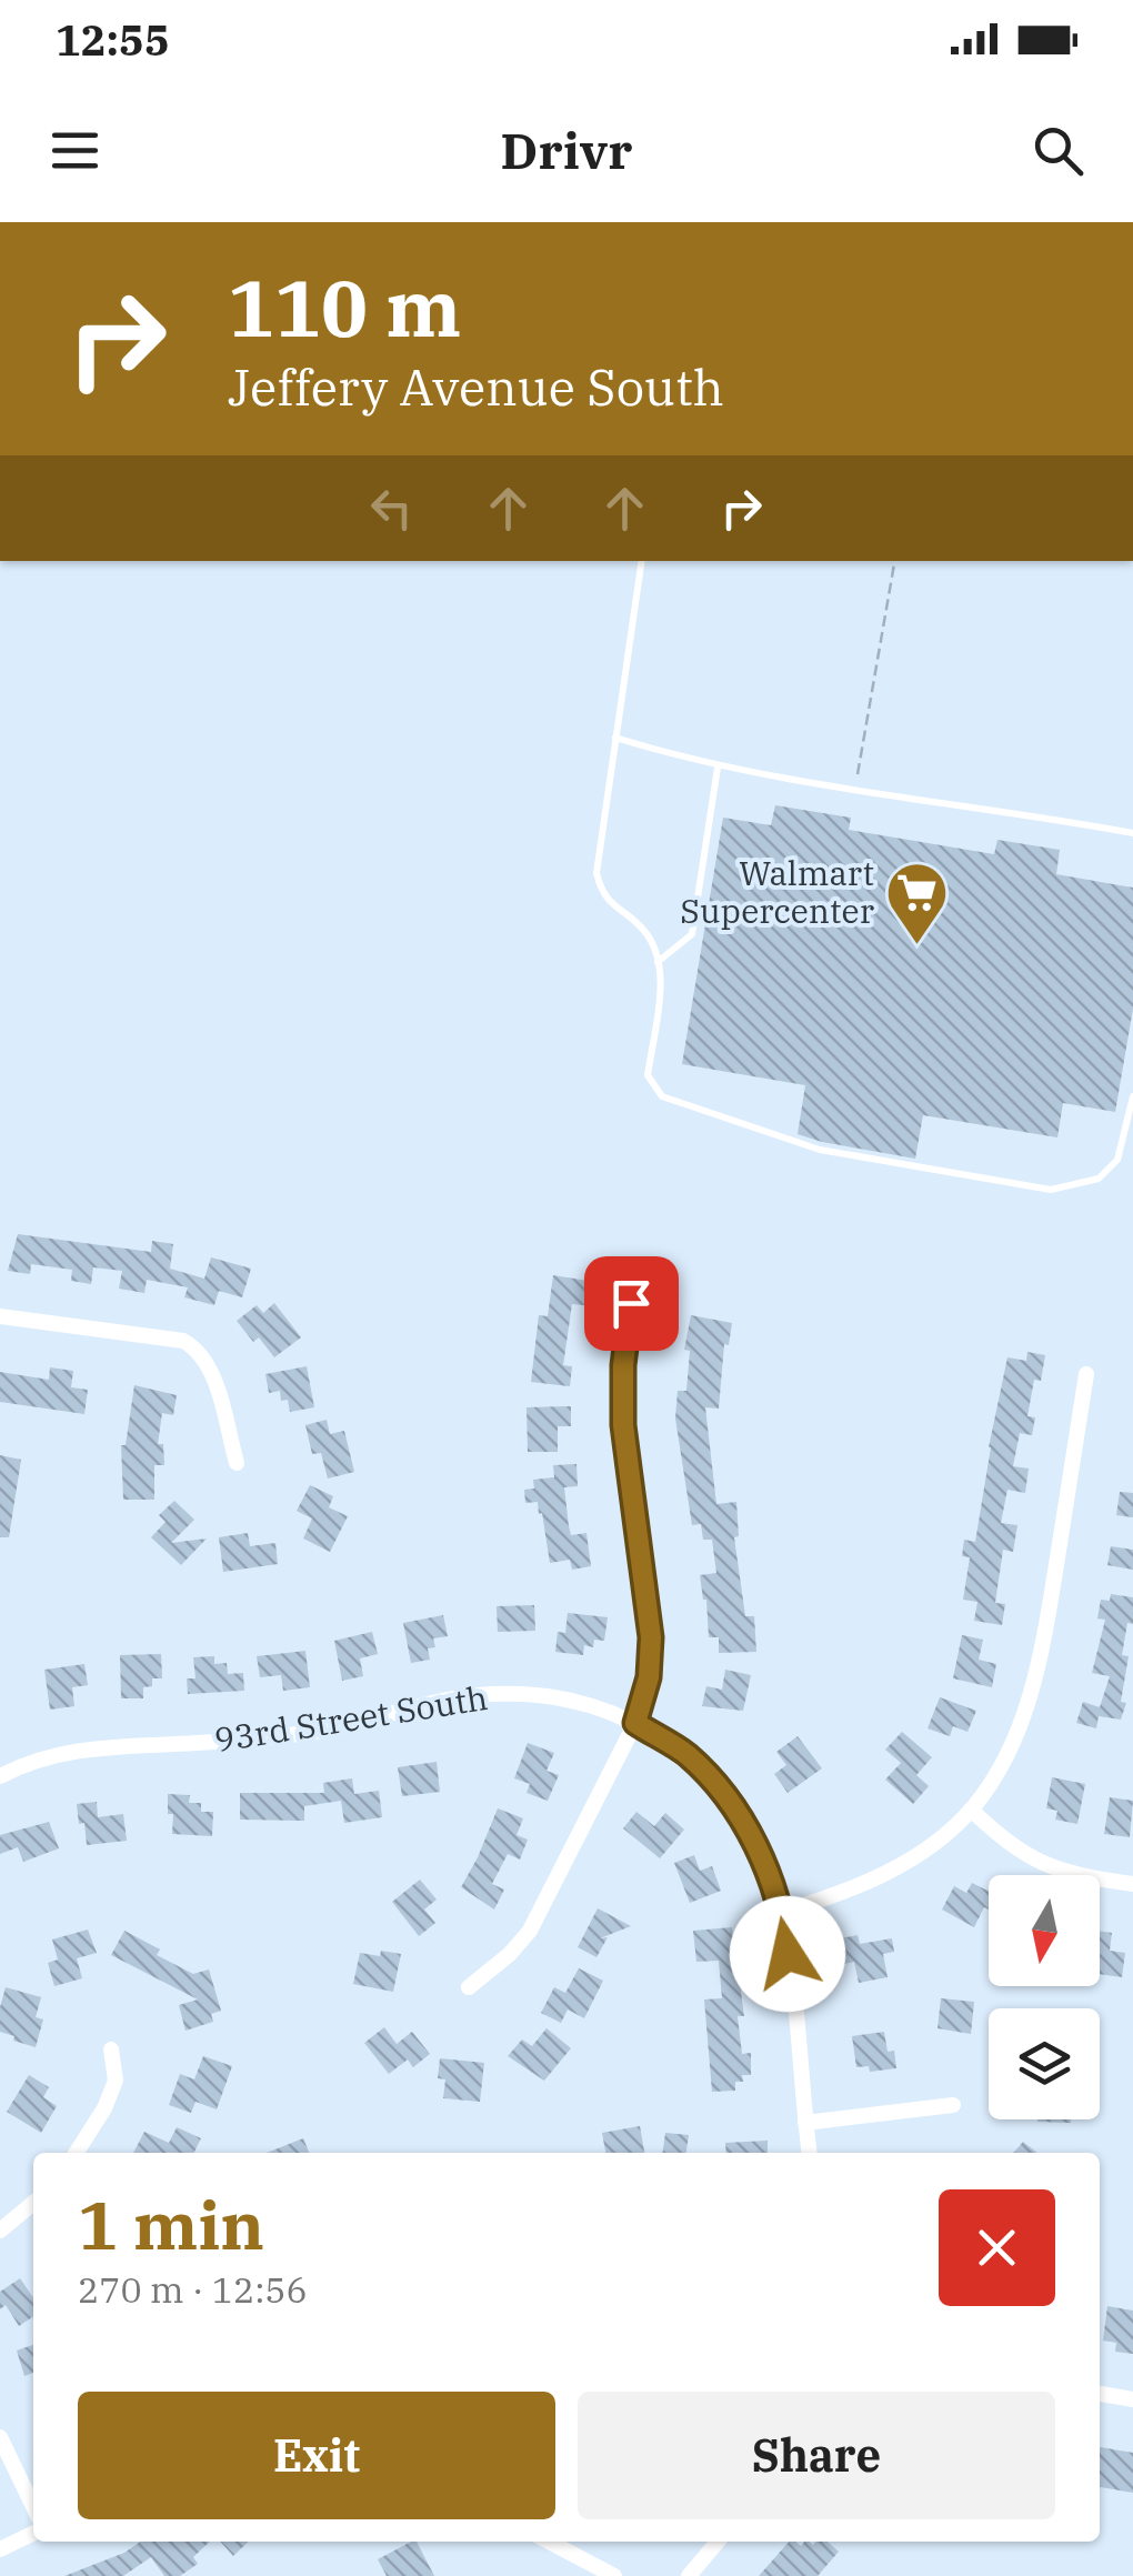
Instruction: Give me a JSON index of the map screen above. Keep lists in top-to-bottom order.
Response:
{
  "streets": {
    "street": ["93rd Street South"]
  },
  "places": {
    "supermarket": ["Walmart Supercenter"]
  },
  "north": "bottom",
  "page": {
    "status": "12:55",
    "header": "Drivr",
    "turn": ["110 m", "Jeffery Avenue South"],
    "heading": ["1 min", "270 m · 12:56"],
    "buttons": ["Exit", "Share"]
  }
}
